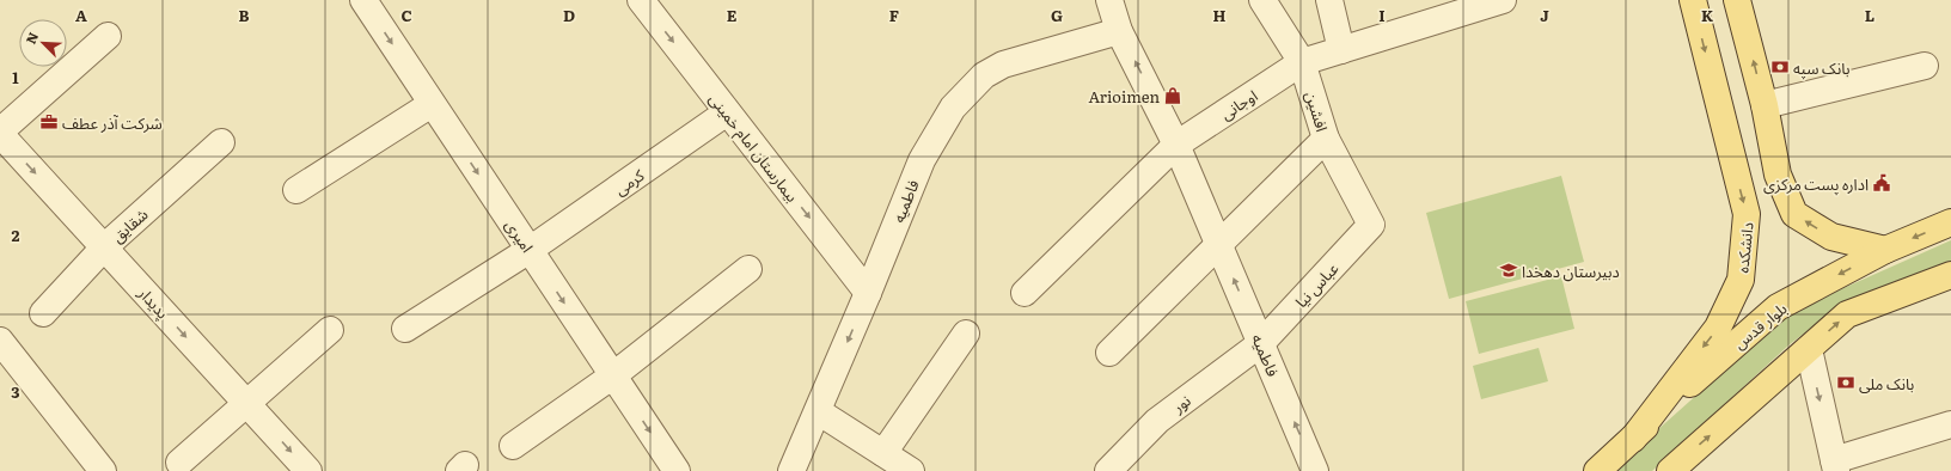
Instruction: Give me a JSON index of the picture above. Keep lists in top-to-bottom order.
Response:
{
  "streets": {
    "main road": ["دانشکده", "بلوار قدس"],
    "street": [
      "اوجانی",
      "افشین",
      "بیمارستان امام خمینی",
      "کرمی",
      "فاطمیه",
      "شقایق",
      "امیری",
      "عباس نیا",
      "پدیدار",
      "نور"
    ]
  },
  "crossings": [
    ["اوجانی", "افشین"],
    ["اوجانی", "فاطمیه"],
    ["افشین", "عباس نیا"],
    ["بیمارستان امام خمینی", "کرمی"],
    ["بیمارستان امام خمینی", "فاطمیه"],
    ["کرمی", "امیری"],
    ["فاطمیه", "عباس نیا"],
    ["فاطمیه", "نور"],
    ["شقایق", "پدیدار"],
    ["دانشکده", "بلوار قدس"],
    ["عباس نیا", "نور"]
  ],
  "one_way": ["بیمارستان امام خمینی", "امیری", "دانشکده"],
  "places": {
    "bank": ["بانک سپه", "بانک ملی"],
    "shop": ["Arioimen"],
    "office": ["شرکت آذر عطف"],
    "public building": ["اداره پست مرکزی"],
    "school or university": ["دبیرستان دهخدا"]
  },
  "north": "top left",
  "grid": {
    "columns": [
      "A",
      "B",
      "C",
      "D",
      "E",
      "F",
      "G",
      "H",
      "I",
      "J",
      "K",
      "L"
    ],
    "rows": ["1", "2", "3"]
  }
}
